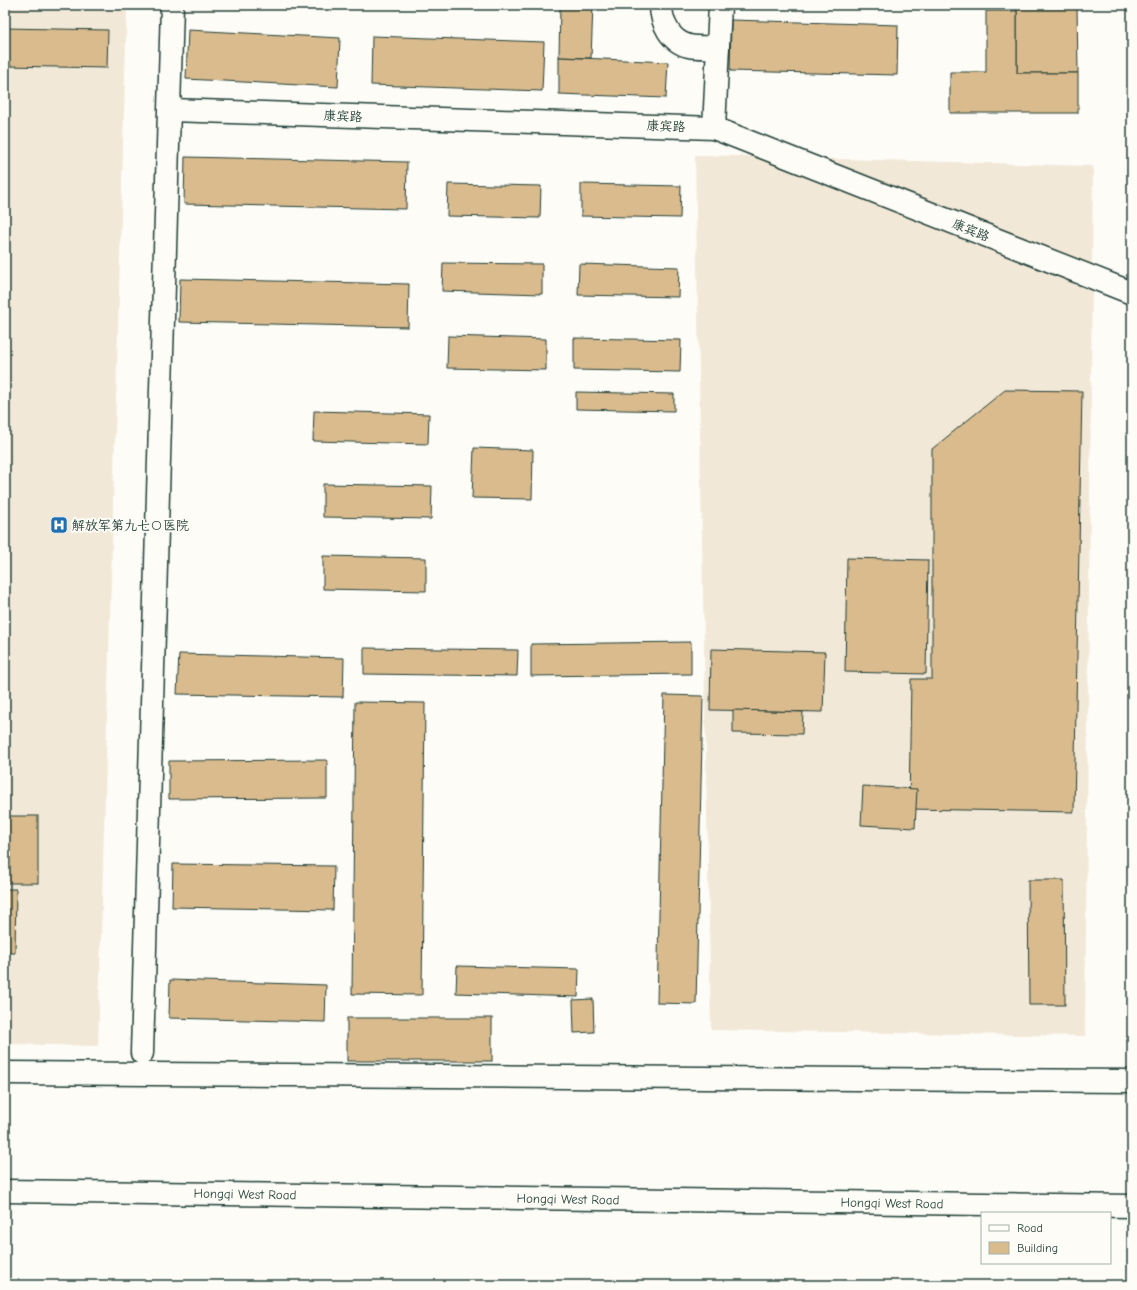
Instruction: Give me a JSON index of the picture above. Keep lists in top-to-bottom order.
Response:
{
  "streets": {
    "main road": ["康宾路", "Hongqi West Road"]
  },
  "places": {
    "hospital": ["解放军第九七〇医院"]
  },
  "legend": ["Road", "Building"]
}
